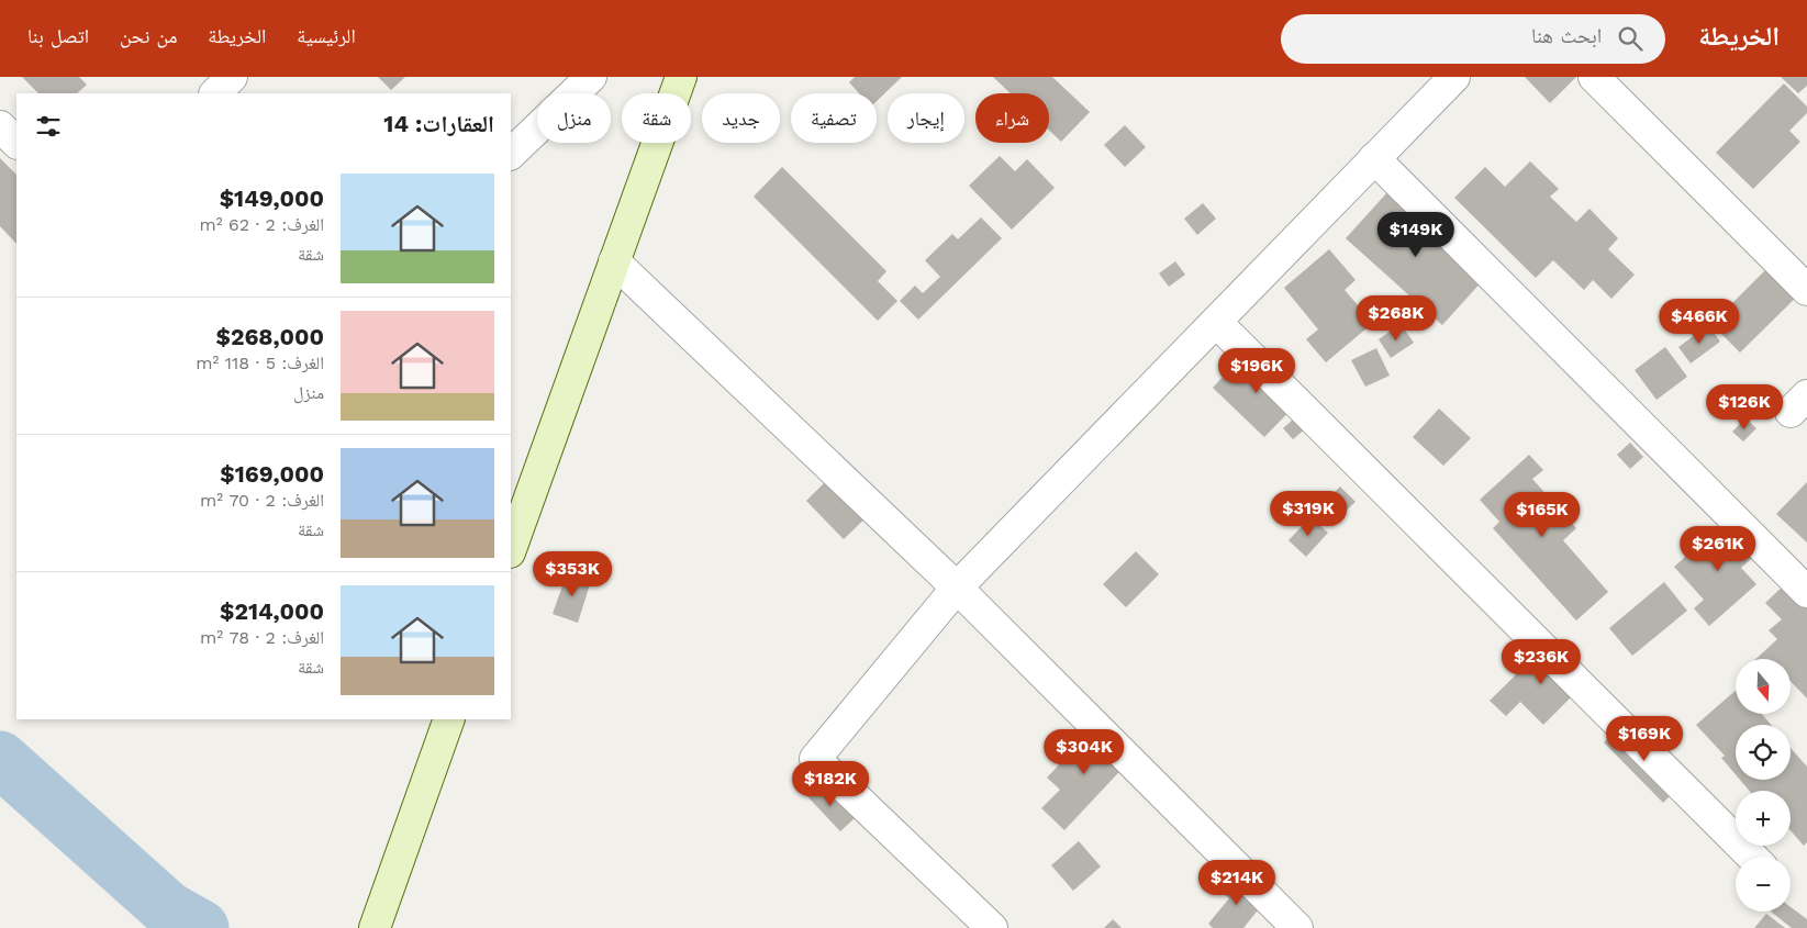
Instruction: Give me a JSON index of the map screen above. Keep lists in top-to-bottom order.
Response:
{
  "north": "bottom",
  "page": {
    "header": "الخريطة",
    "search": "ابحث هنا",
    "nav": [
      "الرئيسية",
      "الخريطة",
      "من نحن",
      "اتصل بنا"
    ],
    "chip": [
      "شراء",
      "إيجار",
      "تصفية",
      "جديد",
      "شقة",
      "منزل"
    ],
    "heading": "العقارات: 14",
    "list": [
      {
        "name": "$149,000",
        "note": "الغرف: 2 · 62 m² · شقة"
      },
      {
        "name": "$268,000",
        "note": "الغرف: 5 · 118 m² · منزل"
      },
      {
        "name": "$169,000",
        "note": "الغرف: 2 · 70 m² · شقة"
      },
      {
        "name": "$214,000",
        "note": "الغرف: 2 · 78 m² · شقة"
      }
    ],
    "price": [
      "$149K",
      "$268K",
      "$466K",
      "$196K",
      "$126K",
      "$319K",
      "$165K",
      "$261K",
      "$353K",
      "$236K",
      "$169K",
      "$304K",
      "$182K",
      "$214K"
    ],
    "map_buttons": ["+", "−"]
  }
}
